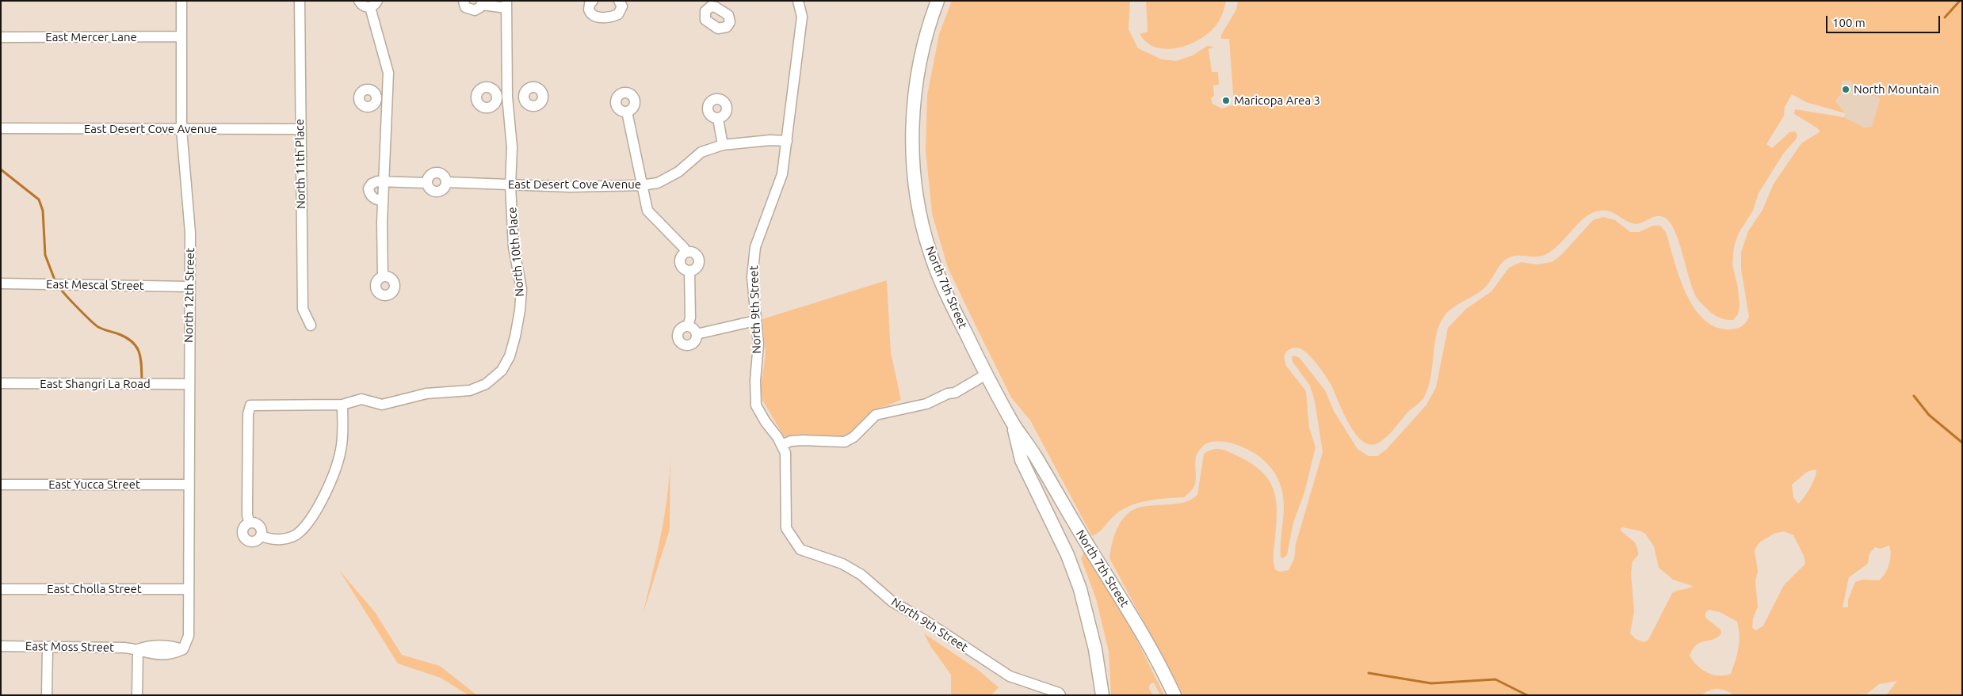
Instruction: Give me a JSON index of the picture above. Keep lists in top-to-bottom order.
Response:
{
  "streets": {
    "main road": ["North 7th Street"],
    "street": [
      "East Mercer Lane",
      "East Desert Cove Avenue",
      "North 11th Place",
      "North 10th Place",
      "East Mescal Street",
      "North 12th Street",
      "North 9th Street",
      "East Shangri La Road",
      "East Yucca Street",
      "East Cholla Street",
      "East Moss Street"
    ]
  },
  "crossings": [
    ["East Mercer Lane", "North 12th Street"],
    ["East Desert Cove Avenue", "North 11th Place"],
    ["East Desert Cove Avenue", "North 10th Place"],
    ["East Desert Cove Avenue", "North 12th Street"],
    ["East Desert Cove Avenue", "North 9th Street"],
    ["East Mescal Street", "North 12th Street"],
    ["North 12th Street", "East Shangri La Road"],
    ["North 12th Street", "East Yucca Street"],
    ["North 12th Street", "East Cholla Street"],
    ["North 12th Street", "East Moss Street"]
  ],
  "places": ["North Mountain", "Maricopa Area 3"],
  "scale_bar": "100 m"
}
